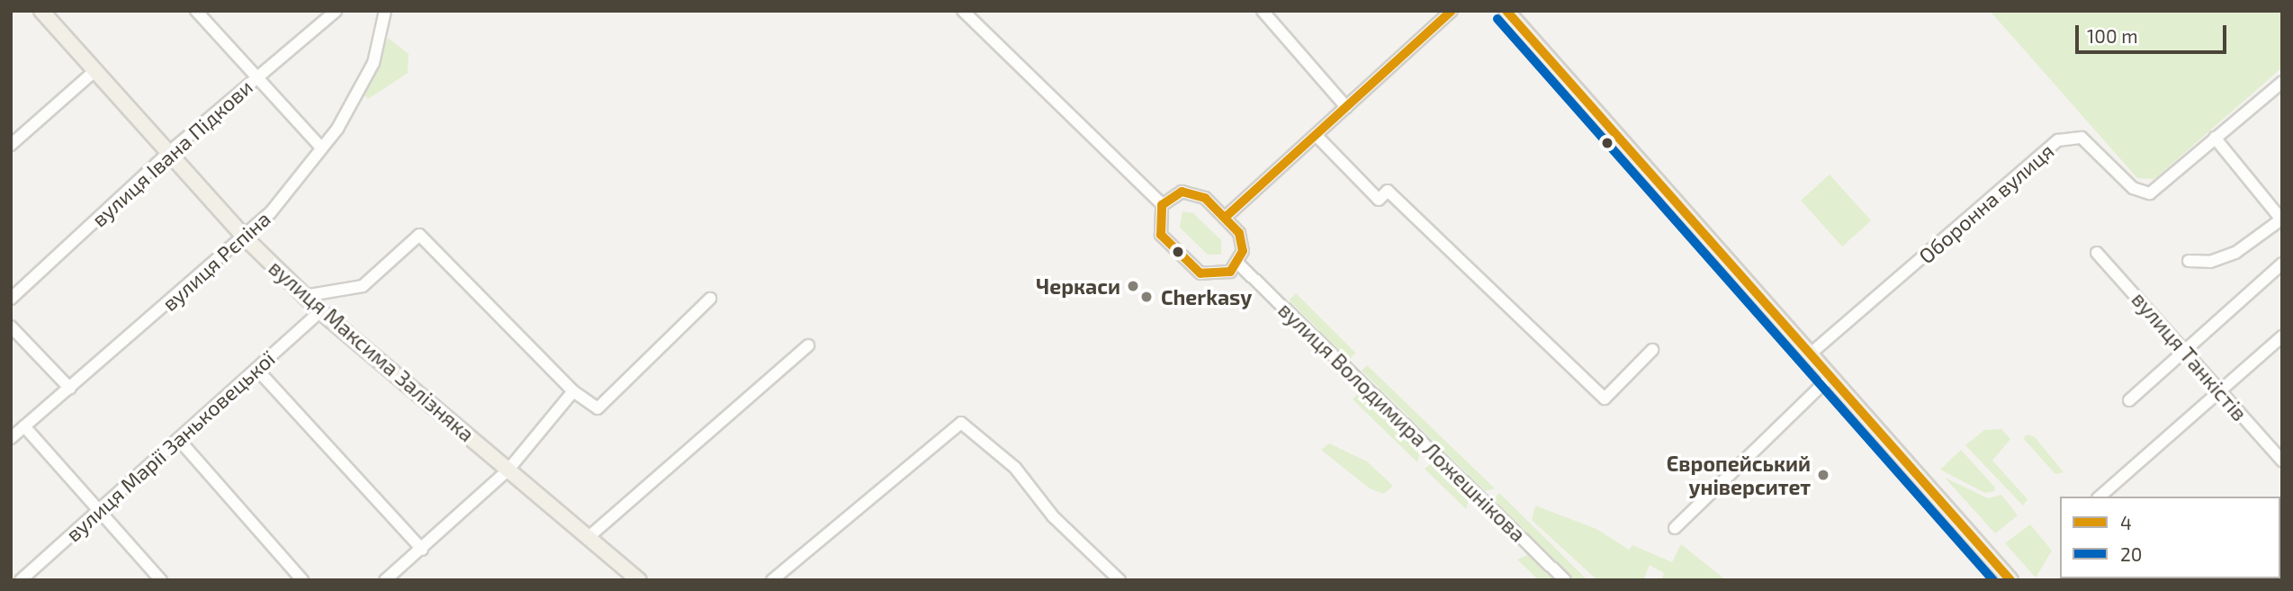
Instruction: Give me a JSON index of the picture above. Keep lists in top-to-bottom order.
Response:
{
  "streets": {
    "main road": ["вулиця Максима Залізняка"],
    "street": [
      "вулиця Івана Підкови",
      "Оборонна вулиця",
      "вулиця Рєпіна",
      "вулиця Танкістів",
      "вулиця Володимира Ложешнікова",
      "вулиця Марії Заньковецької"
    ]
  },
  "crossings": [
    ["вулиця Івана Підкови", "вулиця Максима Залізняка"],
    ["вулиця Рєпіна", "вулиця Максима Залізняка"],
    ["вулиця Максима Залізняка", "вулиця Марії Заньковецької"]
  ],
  "places": ["Черкаси", "Cherkasy", "Європейський університет"],
  "lines": ["transit line 4", "transit line 20"],
  "legend": ["4", "20"],
  "scale_bar": "100 m"
}
